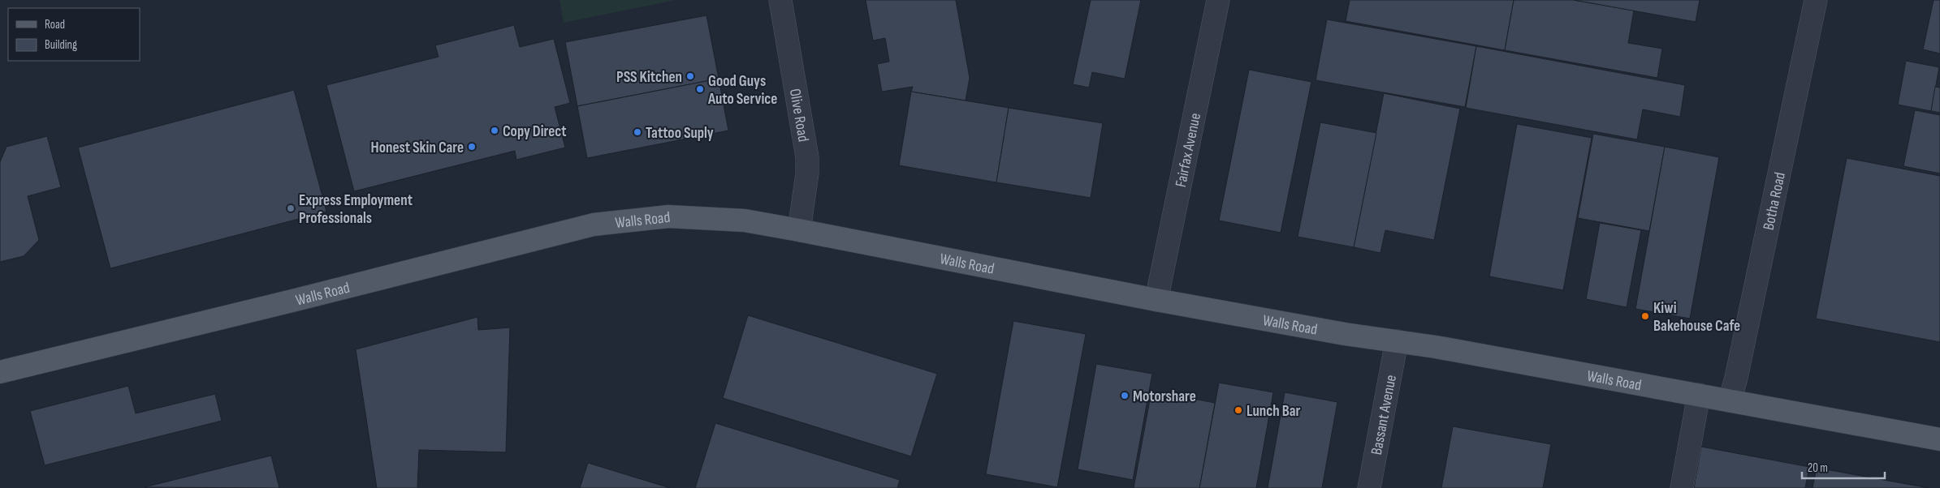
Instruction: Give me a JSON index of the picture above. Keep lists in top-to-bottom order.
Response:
{
  "streets": {
    "main road": ["Walls Road"],
    "street": [
      "Olive Road",
      "Fairfax Avenue",
      "Botha Road",
      "Bassant Avenue"
    ]
  },
  "crossings": [
    ["Olive Road", "Walls Road"],
    ["Fairfax Avenue", "Walls Road"],
    ["Botha Road", "Walls Road"],
    ["Walls Road", "Bassant Avenue"]
  ],
  "places": [
    "PSS Kitchen",
    "Good Guys Auto Service",
    "Copy Direct",
    "Tattoo Suply",
    "Honest Skin Care",
    "Express Employment Professionals",
    "Kiwi Bakehouse Cafe",
    "Motorshare",
    "Lunch Bar"
  ],
  "legend": ["Road", "Building"],
  "scale_bar": "20 m"
}
